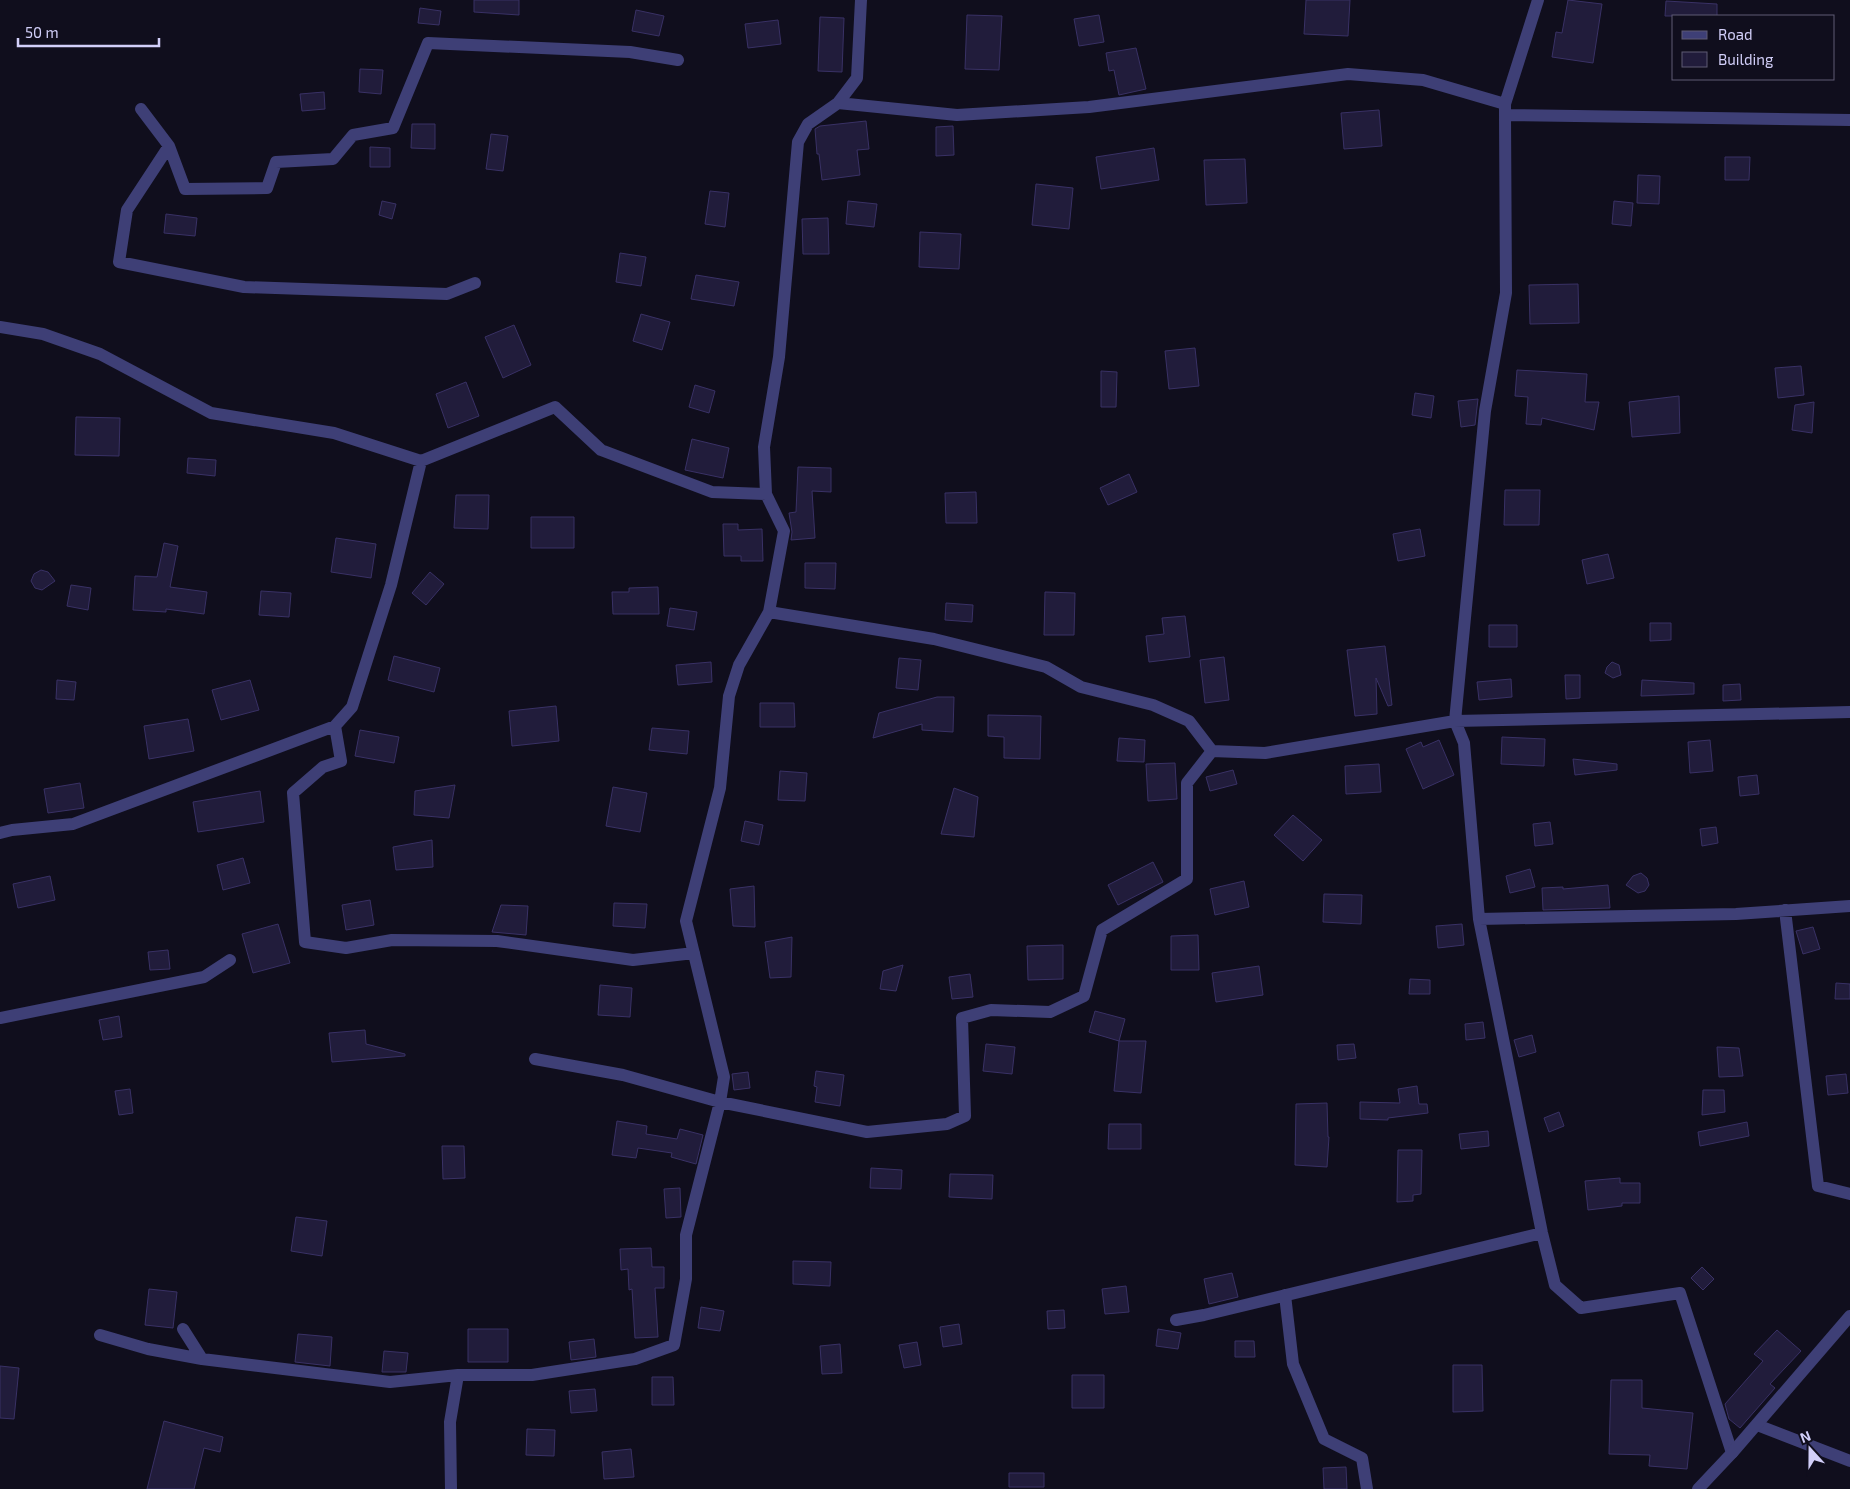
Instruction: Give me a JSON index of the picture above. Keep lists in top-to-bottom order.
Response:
{
  "legend": ["Road", "Building"],
  "scale_bar": "50 m",
  "north": "top"
}
